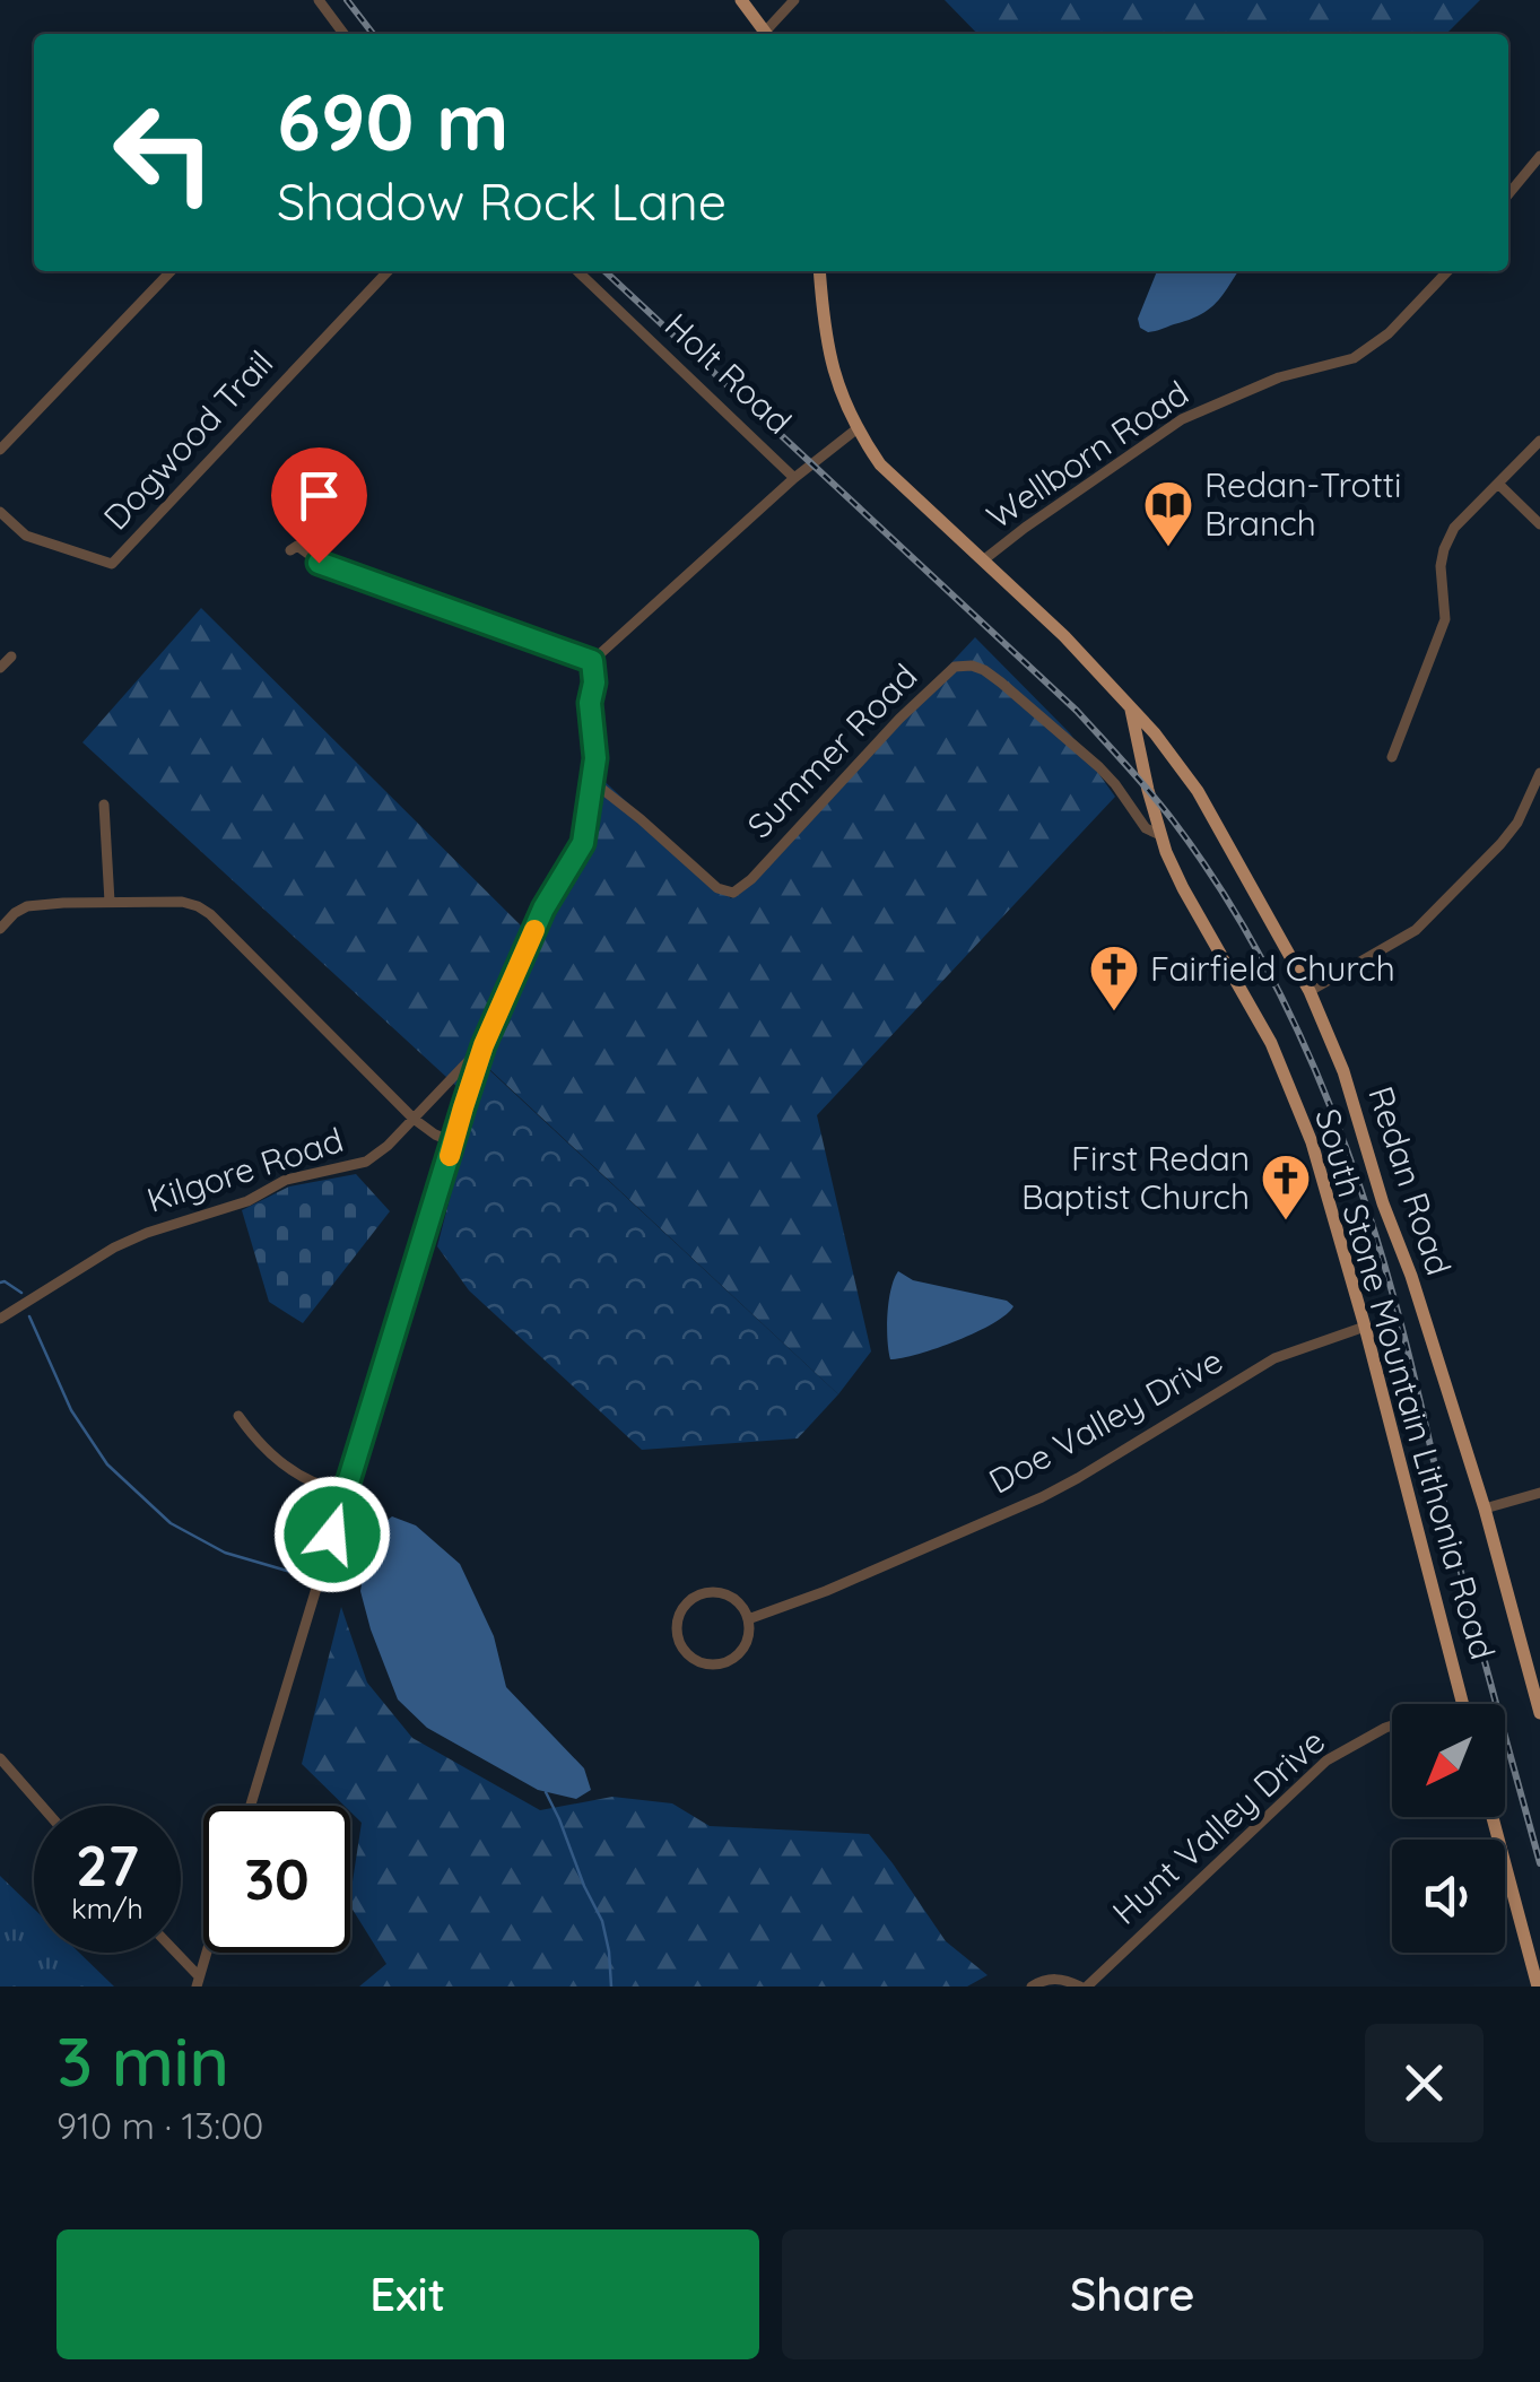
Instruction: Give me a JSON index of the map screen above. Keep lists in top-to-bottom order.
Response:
{
  "streets": {
    "main road": ["Redan Road", "South Stone Mountain Lithonia Road"],
    "street": [
      "Holt Road",
      "Dogwood Trail",
      "Wellborn Road",
      "Summer Road",
      "Kilgore Road",
      "Doe Valley Drive",
      "Hunt Valley Drive"
    ]
  },
  "crossings": [
    ["Wellborn Road", "South Stone Mountain Lithonia Road"],
    ["Summer Road", "South Stone Mountain Lithonia Road"],
    ["Redan Road", "South Stone Mountain Lithonia Road"],
    ["South Stone Mountain Lithonia Road", "Doe Valley Drive"]
  ],
  "places": {
    "library": ["Redan-Trotti Branch"],
    "church": ["Fairfield Church", "First Redan Baptist Church"]
  },
  "north": "bottom left",
  "page": {
    "turn": ["690 m", "Shadow Rock Lane"],
    "speed": "27 km/h",
    "limit": "30",
    "heading": ["3 min", "910 m · 13:00"],
    "buttons": ["Exit", "Share"]
  }
}
